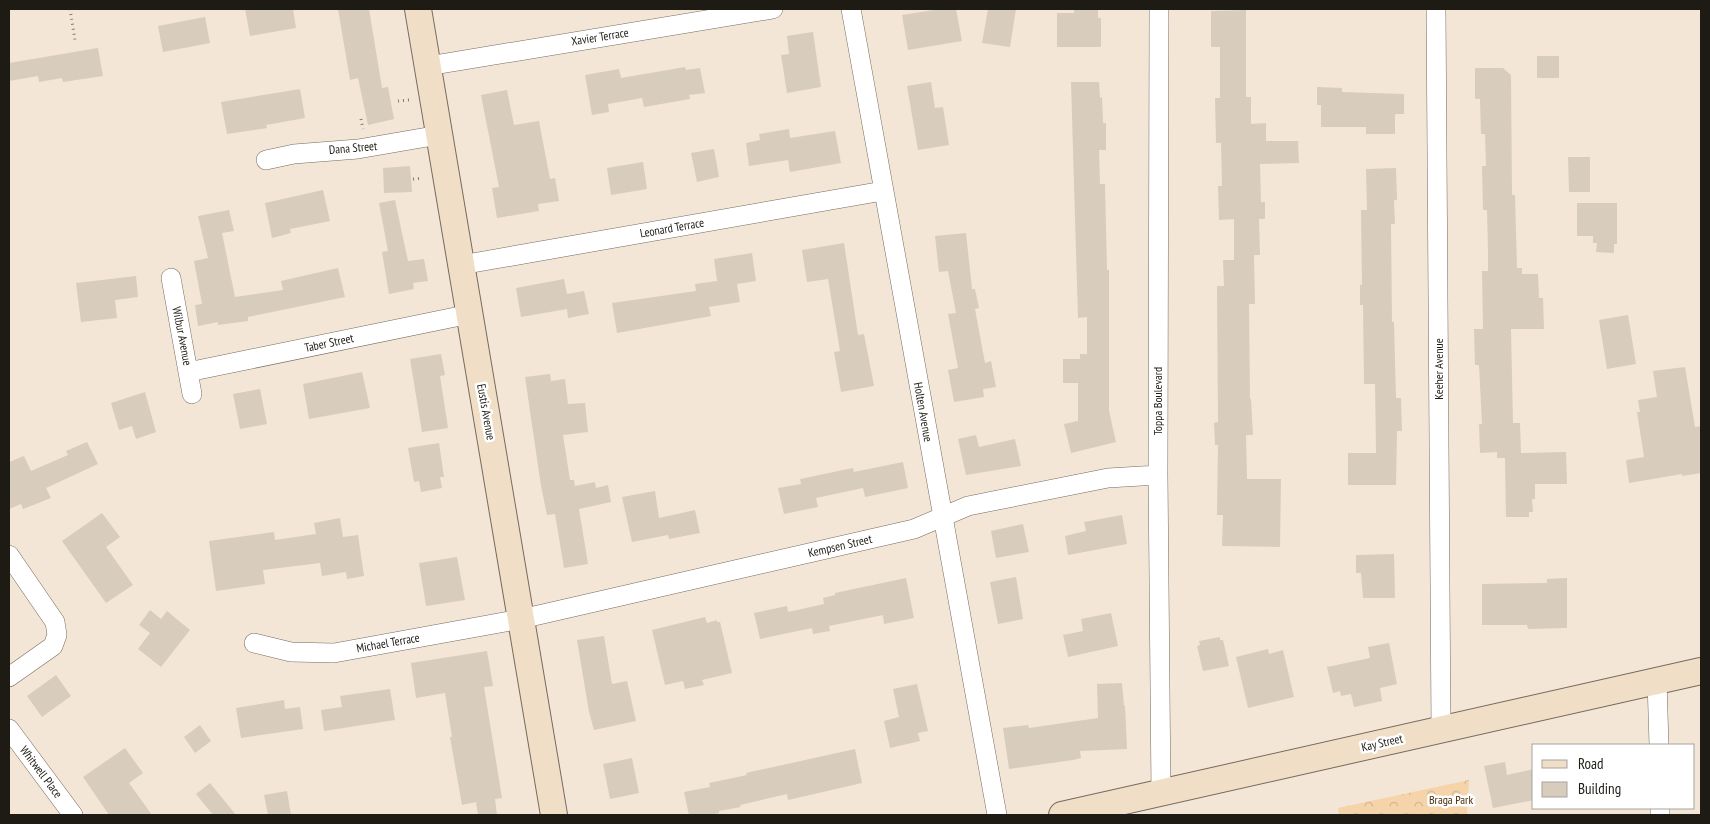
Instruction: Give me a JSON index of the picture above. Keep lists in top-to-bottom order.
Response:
{
  "streets": {
    "street": [
      "Xavier Terrace",
      "Dana Street",
      "Leonard Terrace",
      "Wilbur Avenue",
      "Taber Street",
      "Keeher Avenue",
      "Toppa Boulevard",
      "Eustis Avenue",
      "Holten Avenue",
      "Kempsen Street",
      "Michael Terrace",
      "Kay Street",
      "Whitwell Place"
    ]
  },
  "crossings": [
    ["Xavier Terrace", "Eustis Avenue"],
    ["Dana Street", "Eustis Avenue"],
    ["Leonard Terrace", "Eustis Avenue"],
    ["Leonard Terrace", "Holten Avenue"],
    ["Wilbur Avenue", "Taber Street"],
    ["Taber Street", "Eustis Avenue"],
    ["Keeher Avenue", "Kay Street"],
    ["Toppa Boulevard", "Kempsen Street"],
    ["Toppa Boulevard", "Kay Street"],
    ["Eustis Avenue", "Kempsen Street"],
    ["Eustis Avenue", "Michael Terrace"],
    ["Holten Avenue", "Kempsen Street"],
    ["Kempsen Street", "Michael Terrace"]
  ],
  "parks": ["Braga Park"],
  "legend": ["Road", "Building"]
}
